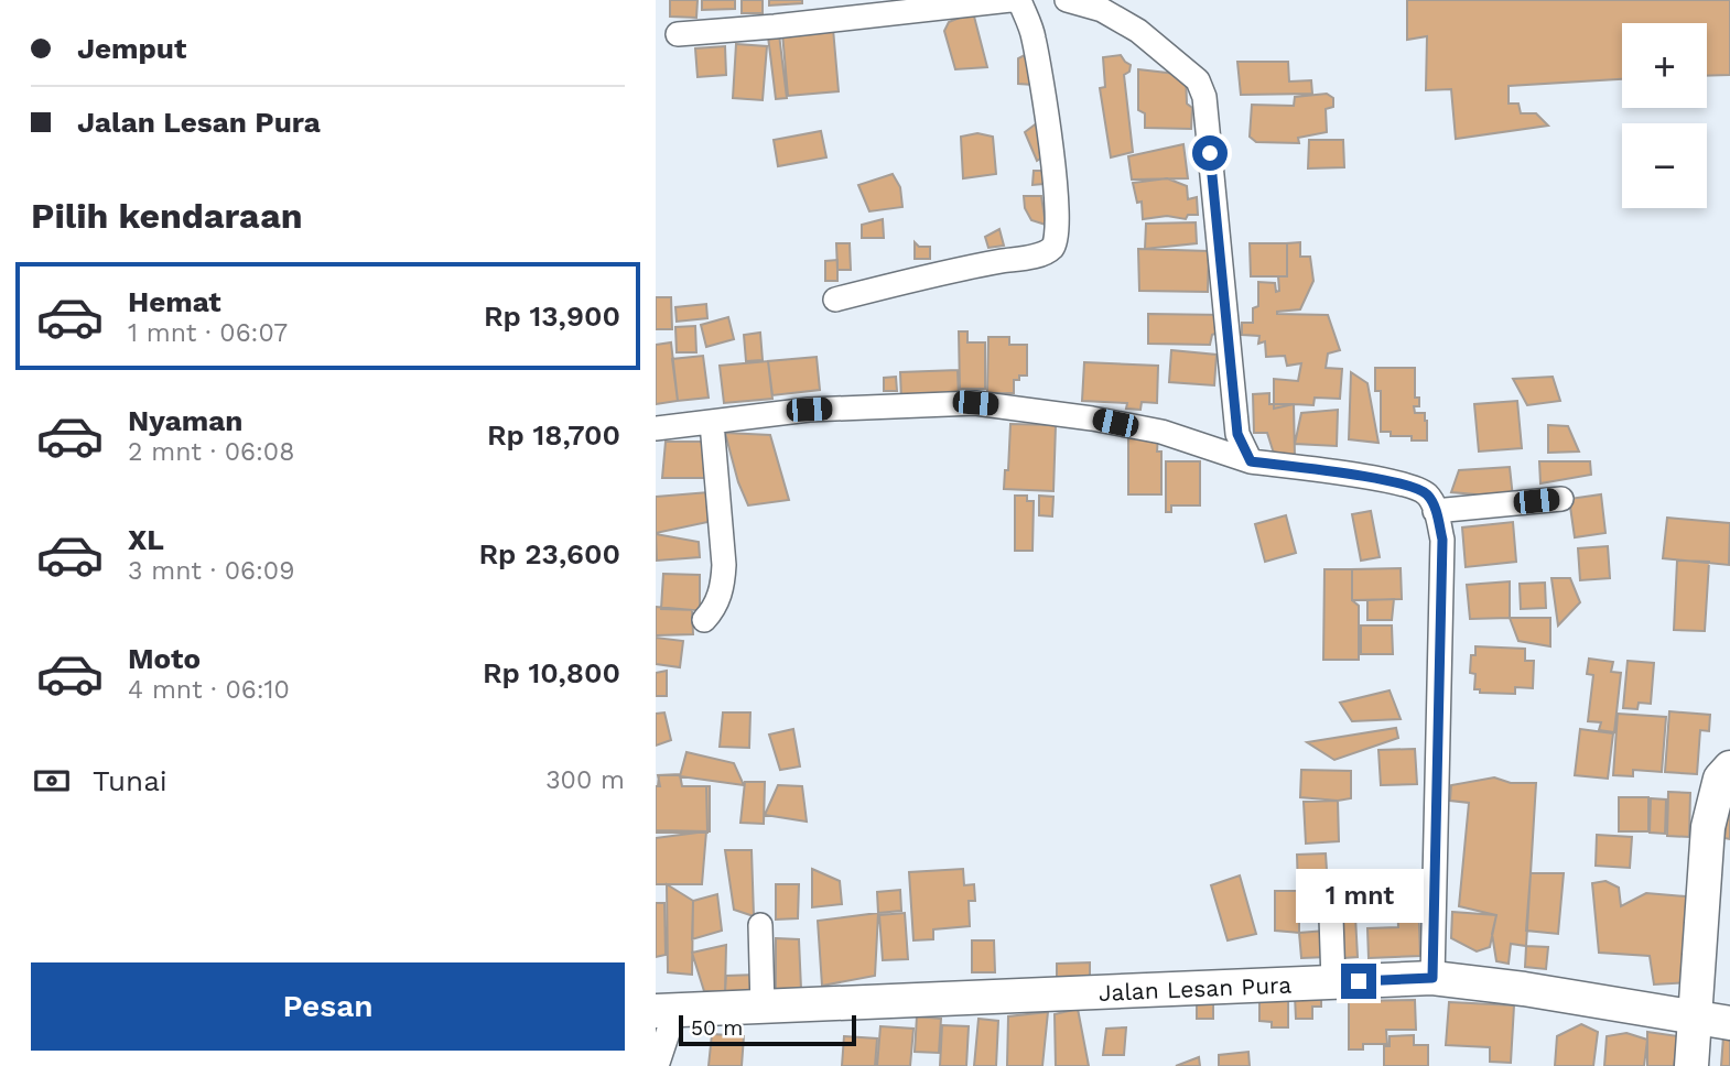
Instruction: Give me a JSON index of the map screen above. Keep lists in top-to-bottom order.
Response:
{
  "streets": {
    "street": ["Jalan Lesan Pura"]
  },
  "scale_bar": "50 m",
  "page": {
    "banner": ["Jemput", "Jalan Lesan Pura"],
    "map_buttons": ["+", "−"],
    "heading": "Pilih kendaraan",
    "list": [
      {
        "name": "Hemat",
        "note": "1 mnt · 06:07",
        "value": "Rp 13,900"
      },
      {
        "name": "Nyaman",
        "note": "2 mnt · 06:08",
        "value": "Rp 18,700"
      },
      {
        "name": "XL",
        "note": "3 mnt · 06:09",
        "value": "Rp 23,600"
      },
      {
        "name": "Moto",
        "note": "4 mnt · 06:10",
        "value": "Rp 10,800"
      }
    ],
    "pay": ["Tunai", "300 m"],
    "bubble": "1 mnt",
    "buttons": "Pesan",
    "scale": "50 m"
  }
}
